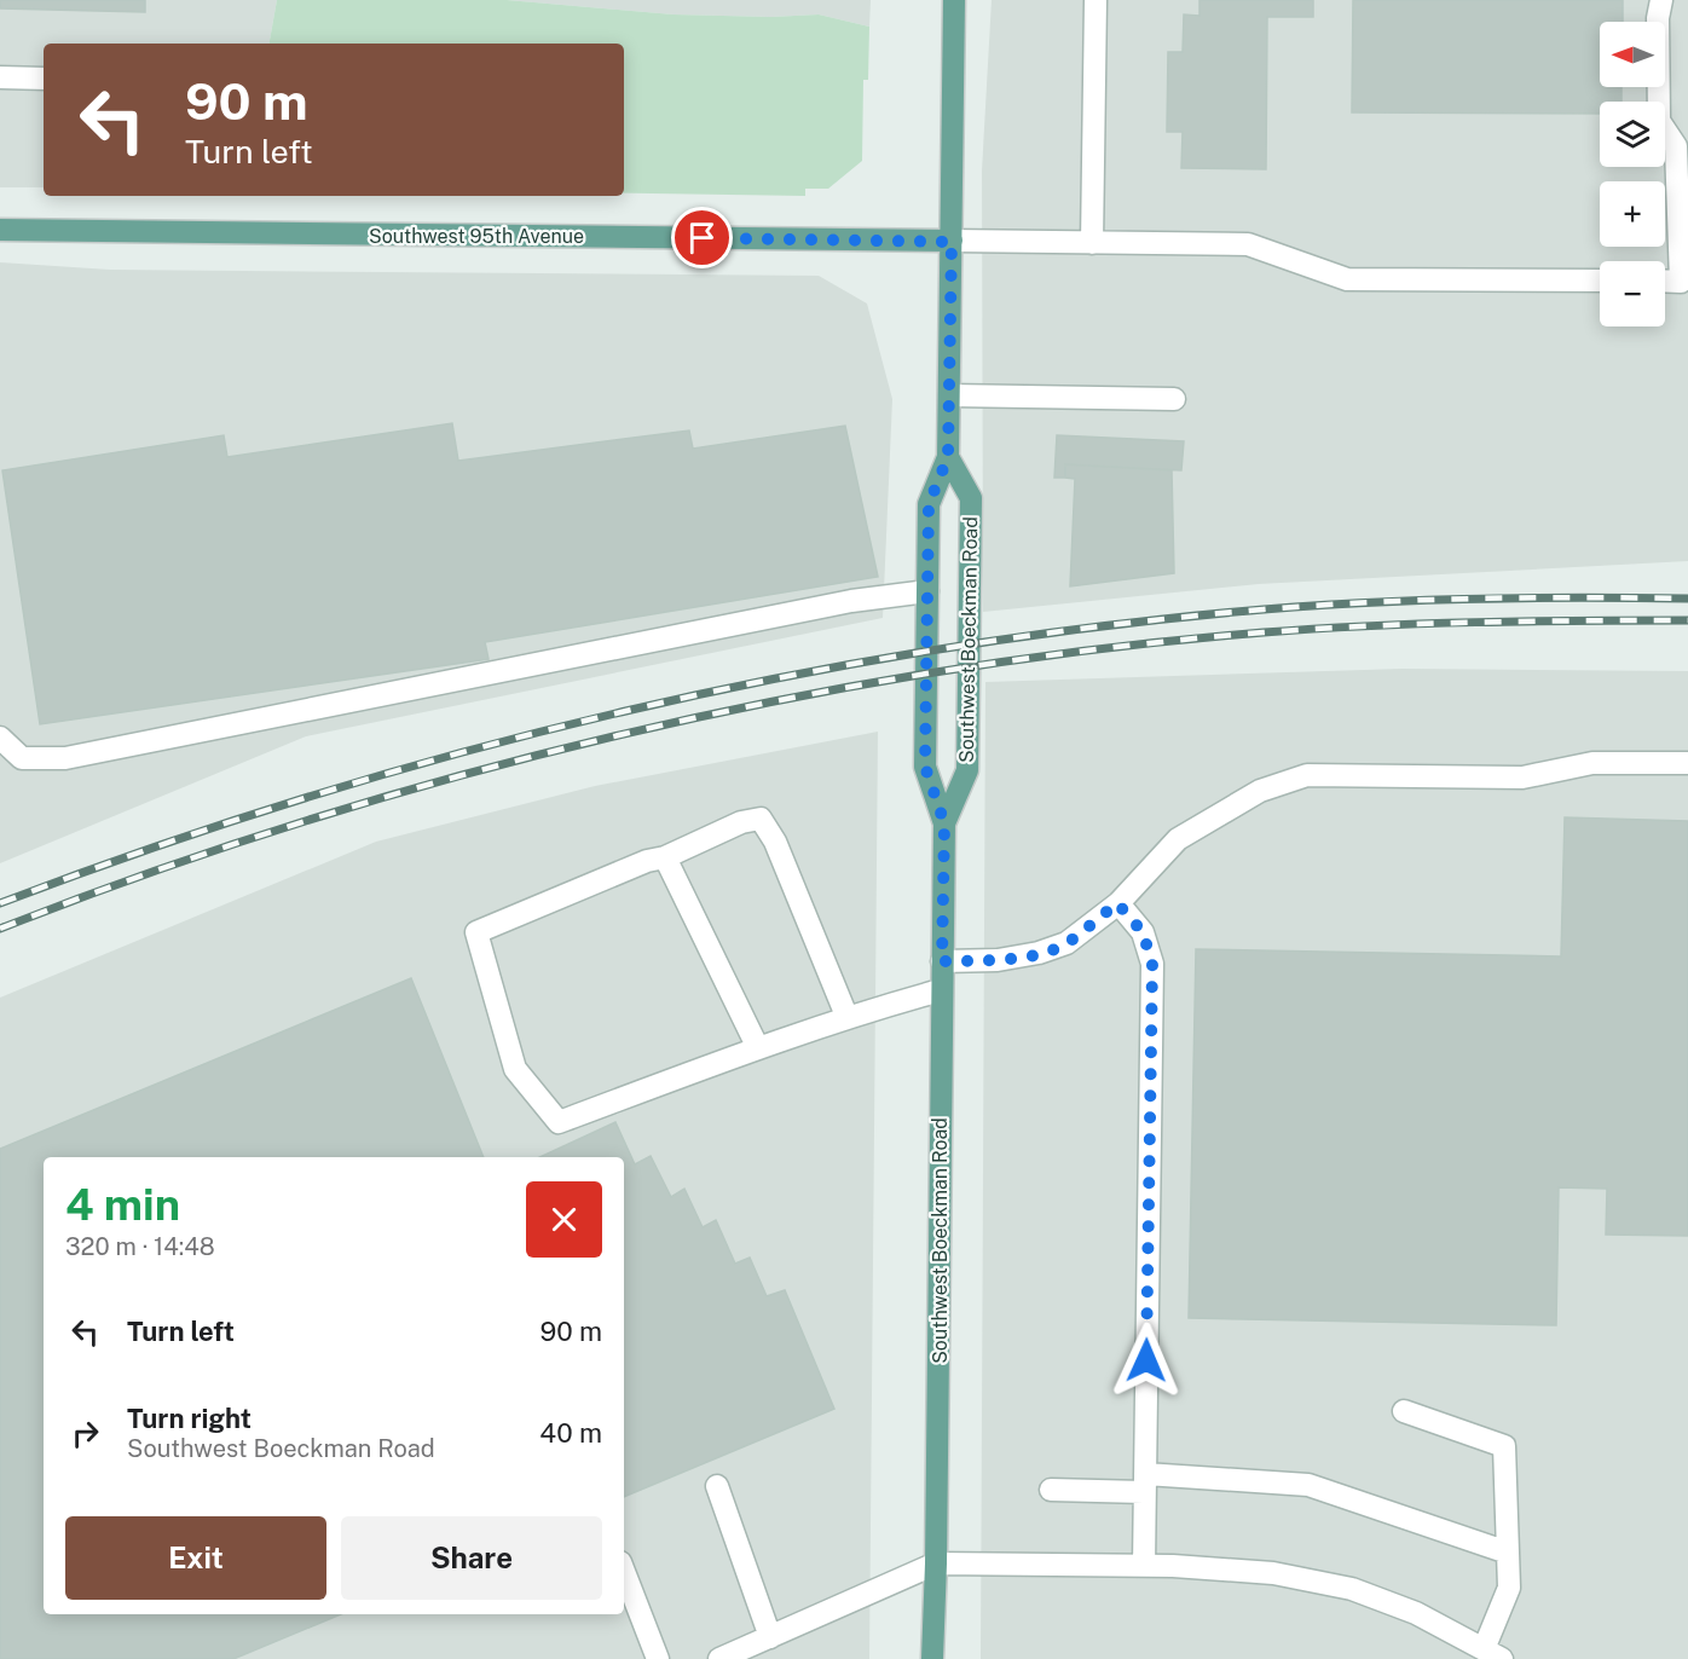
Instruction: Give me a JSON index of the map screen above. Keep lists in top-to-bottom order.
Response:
{
  "streets": {
    "main road": ["Southwest 95th Avenue", "Southwest Boeckman Road"]
  },
  "crossings": [
    ["Southwest 95th Avenue", "Southwest Boeckman Road"]
  ],
  "north": "left",
  "page": {
    "map_buttons": ["+", "−"],
    "turn": ["90 m", "Turn left"],
    "heading": ["4 min", "320 m · 14:48"],
    "list": [
      {
        "name": "Turn left",
        "value": "90 m"
      },
      {
        "name": "Turn right",
        "note": "Southwest Boeckman Road",
        "value": "40 m"
      }
    ],
    "buttons": ["Exit", "Share"]
  }
}
